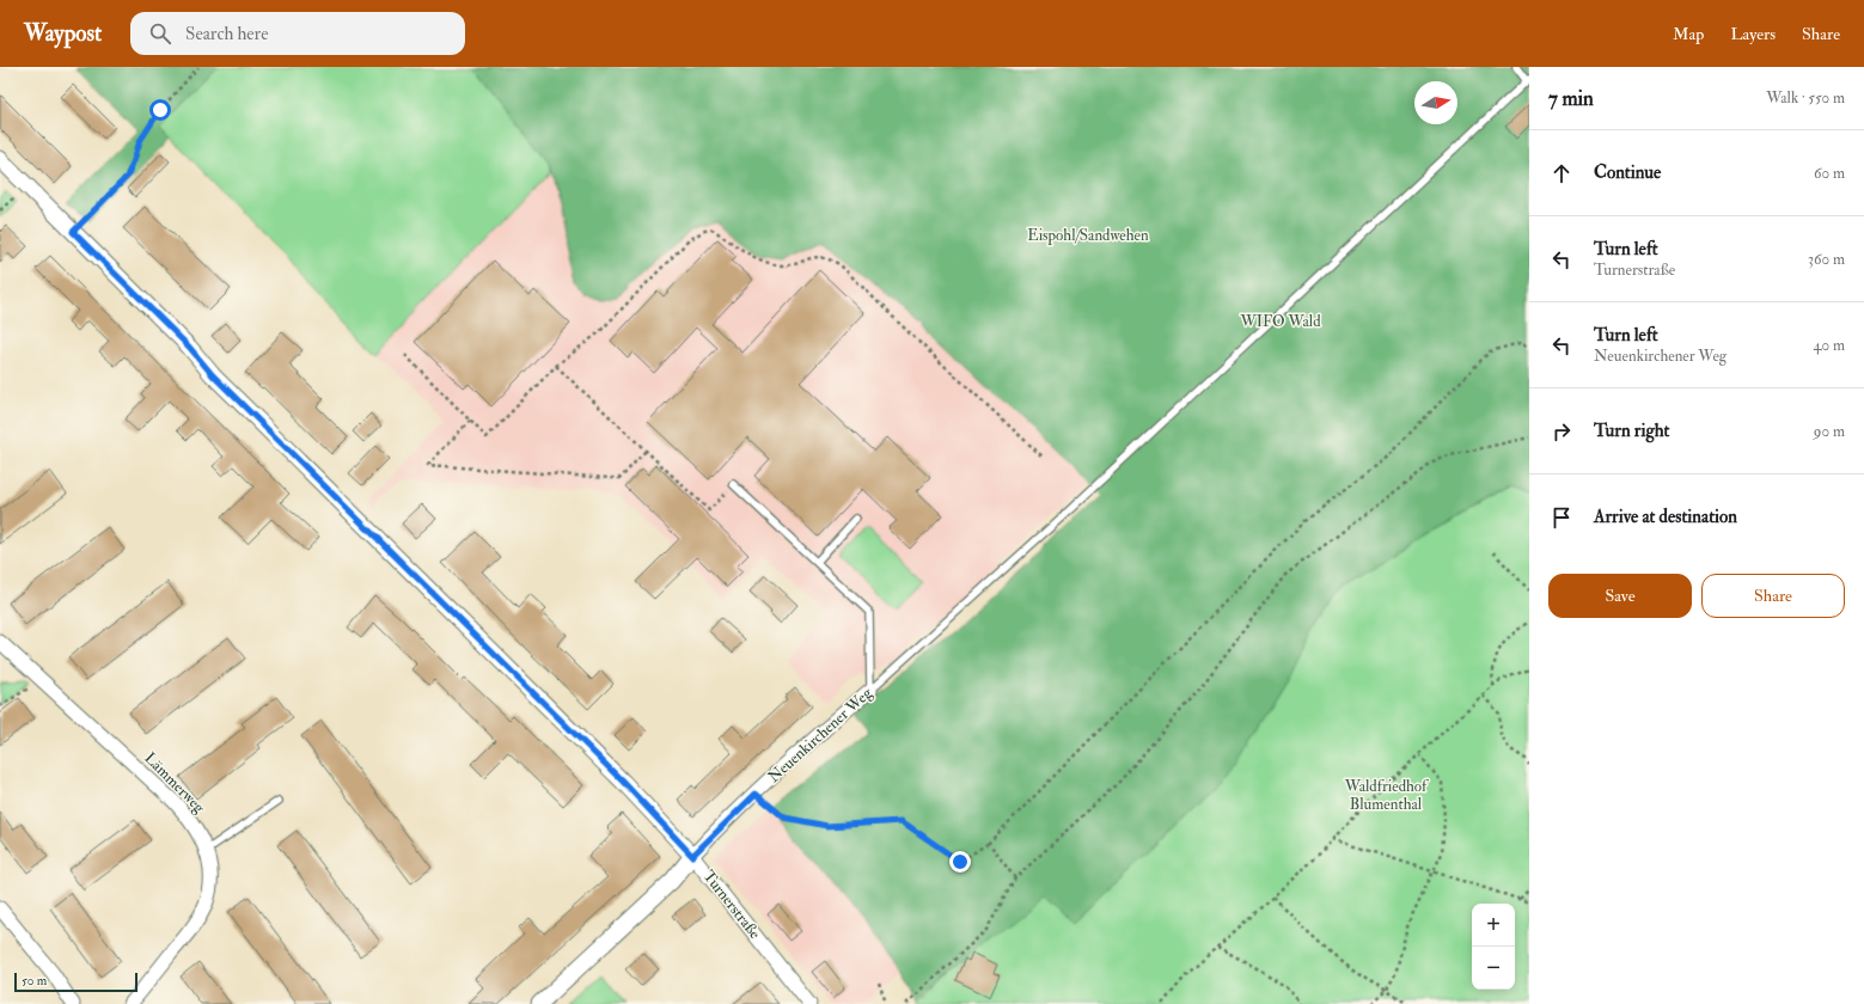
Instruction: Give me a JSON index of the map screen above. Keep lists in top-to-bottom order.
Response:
{
  "streets": {
    "street": ["Neuenkirchener Weg", "Lämmerweg", "Turnerstraße"]
  },
  "crossings": [
    ["Neuenkirchener Weg", "Turnerstraße"]
  ],
  "parks": ["Eispohl/Sandwehen", "WIFO Wald", "Waldfriedhof Blumenthal"],
  "scale_bar": "50 m",
  "north": "right",
  "page": {
    "header": "Waypost",
    "search": "Search here",
    "nav": ["Map", "Layers", "Share"],
    "heading": ["7 min", "Walk · 550 m"],
    "list": [
      ["Continue", "60 m"],
      ["Turn left", "Turnerstraße", "360 m"],
      ["Turn left", "Neuenkirchener Weg", "40 m"],
      ["Turn right", "90 m"],
      "Arrive at destination"
    ],
    "buttons": ["Save", "Share"],
    "map_buttons": ["+", "−"],
    "scale": "50 m"
  }
}
